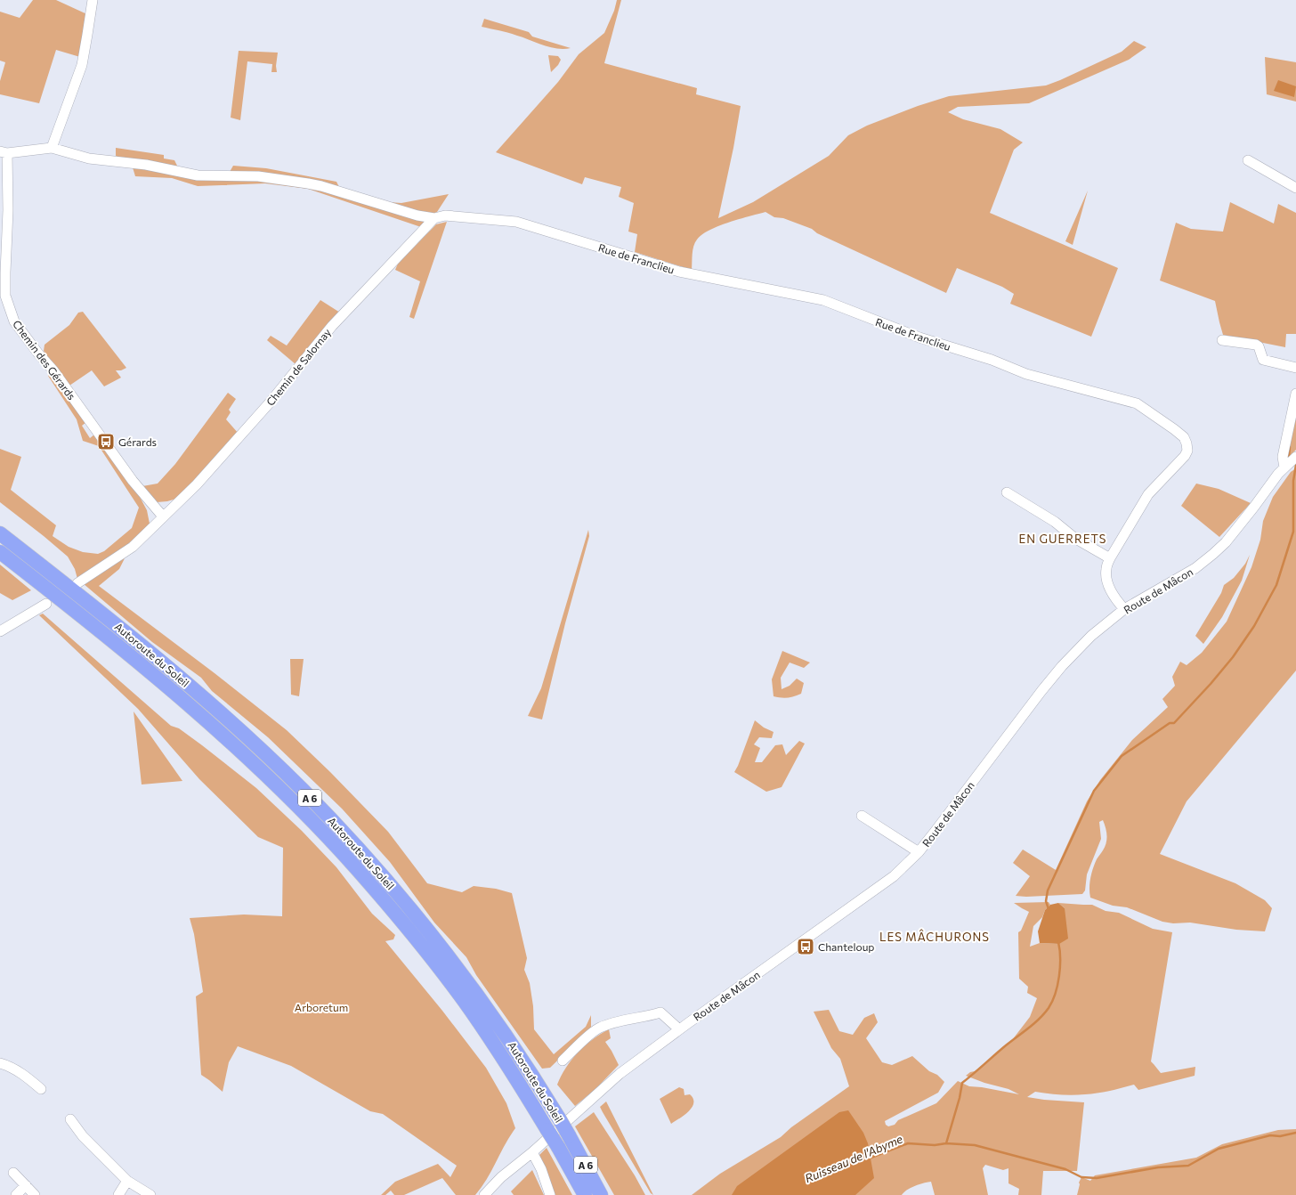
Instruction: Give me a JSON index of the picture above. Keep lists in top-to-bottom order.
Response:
{
  "streets": {
    "highway": ["Autoroute du Soleil", "A 6"],
    "street": [
      "Rue de Franclieu",
      "Chemin des Gérards",
      "Chemin de Salornay",
      "Route de Mâcon"
    ]
  },
  "crossings": [
    ["Rue de Franclieu", "Chemin de Salornay"],
    ["Rue de Franclieu", "Route de Mâcon"],
    ["Chemin des Gérards", "Chemin de Salornay"],
    ["Route de Mâcon", "Autoroute du Soleil"]
  ],
  "districts": ["EN GUERRETS", "LES MÂCHURONS"],
  "water": ["Ruisseau de l'Abyme"],
  "parks": ["Arboretum"],
  "places": {
    "bus stop": ["Gérards", "Chanteloup"]
  }
}
